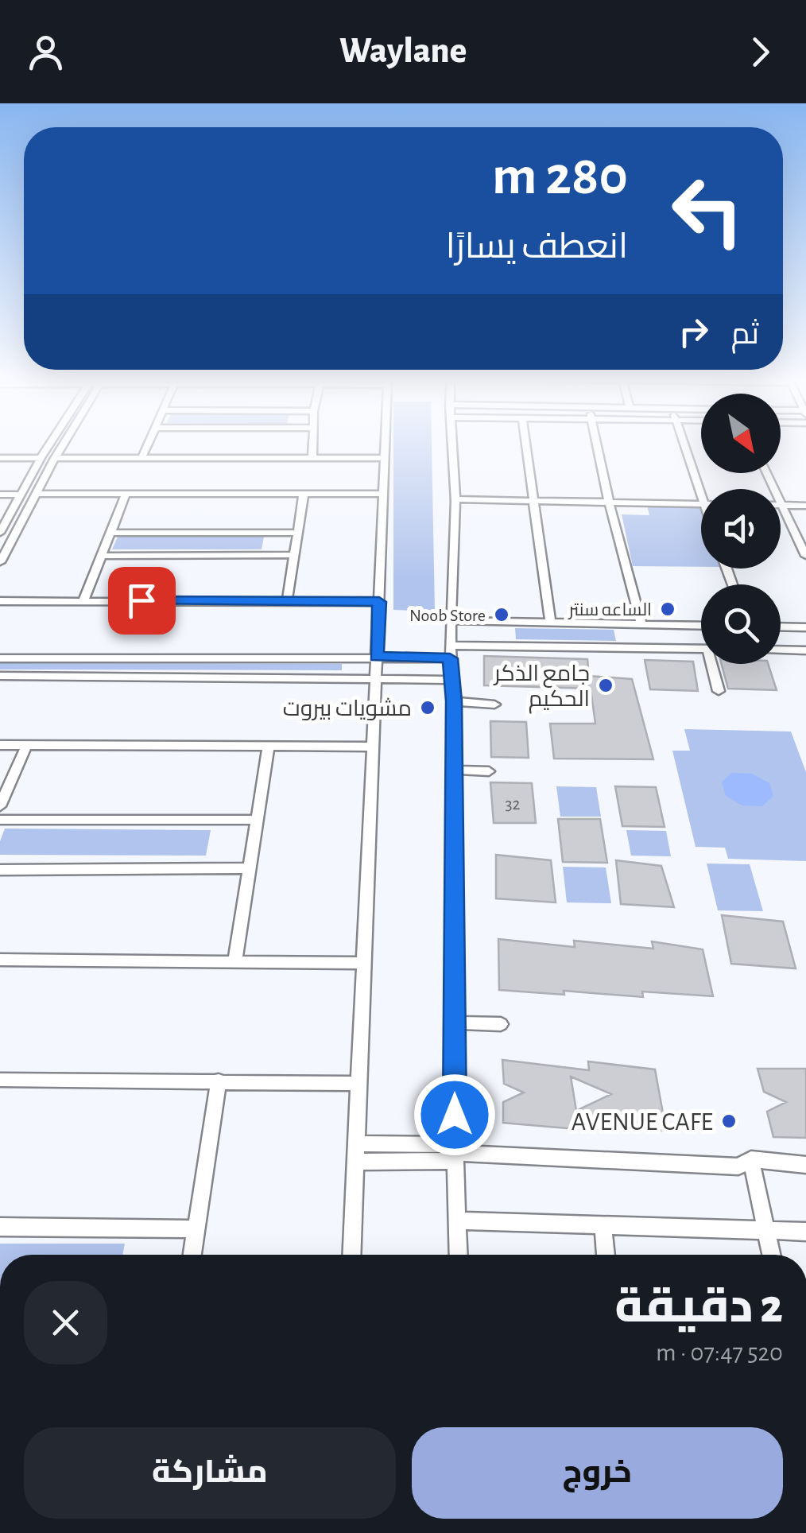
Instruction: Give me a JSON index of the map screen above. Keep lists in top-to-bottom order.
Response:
{
  "places": [
    "الساعه سنتر",
    "Noob Store",
    "جامع الذكر الحكيم",
    "مشويات بيروت",
    "AVENUE CAFE"
  ],
  "house_numbers": ["32"],
  "north": "bottom right",
  "page": {
    "header": "Waylane",
    "turn": ["280 m", "انعطف يسارًا"],
    "then": "ثم",
    "heading": ["2 دقيقة", "520 m · 07:47"],
    "buttons": ["خروج", "مشاركة"]
  }
}
